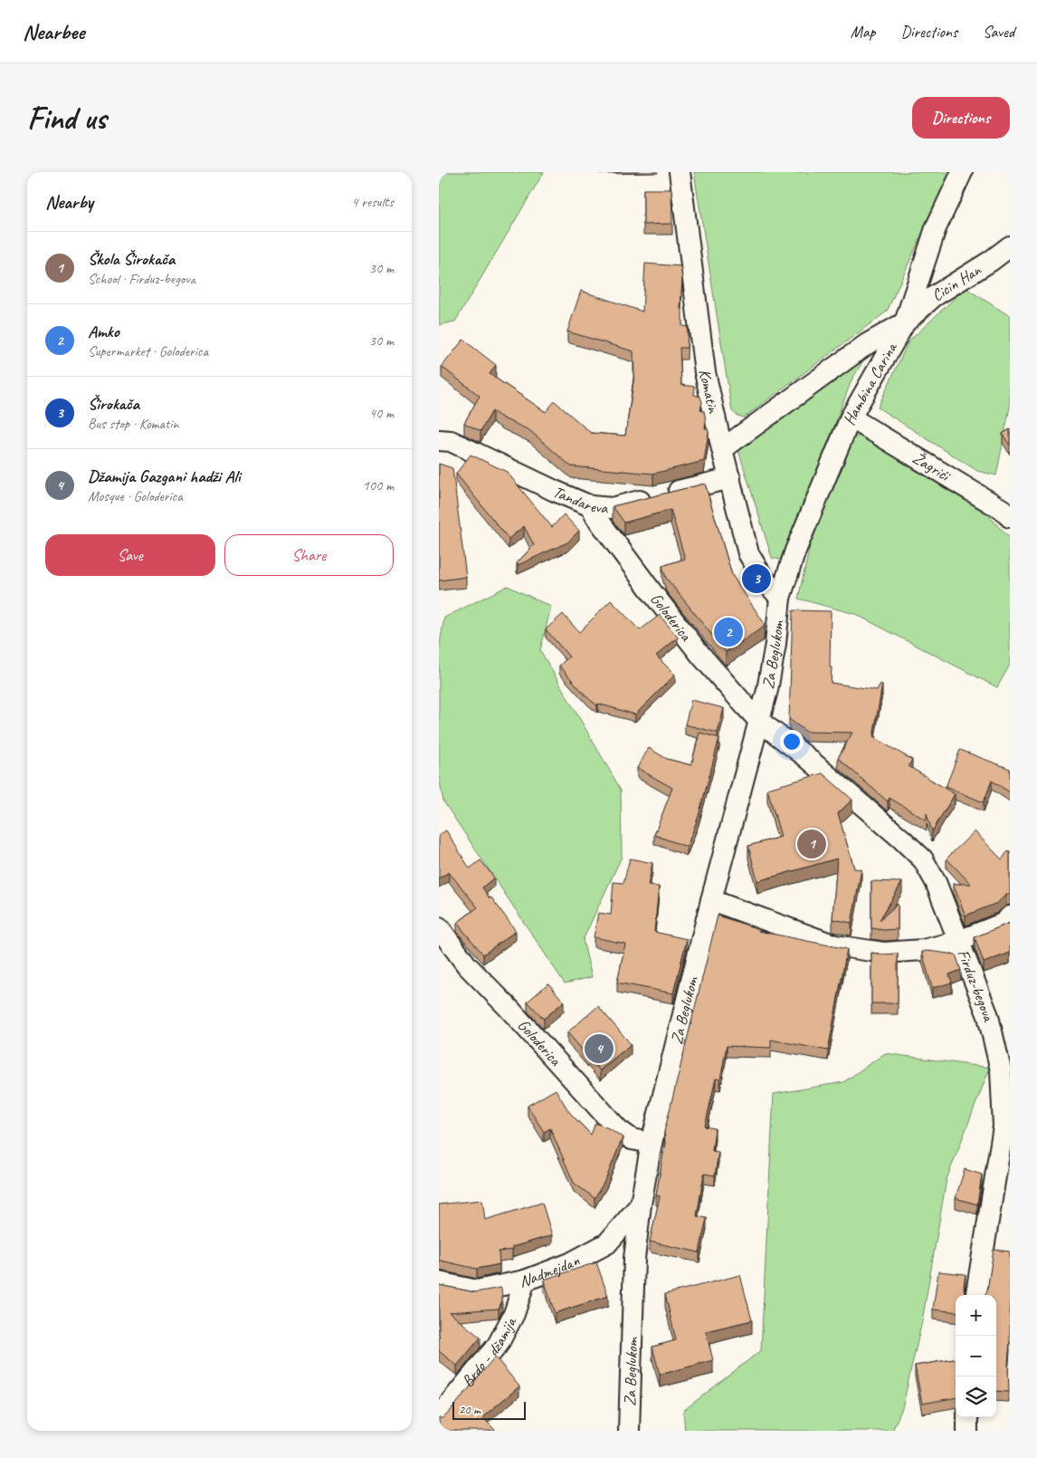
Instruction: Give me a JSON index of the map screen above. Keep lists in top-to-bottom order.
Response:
{
  "streets": {
    "street": [
      "Cicin Han",
      "Hambina Carina",
      "Komatin",
      "Žagrići",
      "Tandareva",
      "Goloderica",
      "Za Beglukom",
      "Firduz-begova",
      "Nadmejdan",
      "Brdo - džamija"
    ]
  },
  "crossings": [
    ["Cicin Han", "Hambina Carina"],
    ["Hambina Carina", "Komatin"],
    ["Hambina Carina", "Žagrići"],
    ["Hambina Carina", "Za Beglukom"],
    ["Komatin", "Tandareva"],
    ["Komatin", "Za Beglukom"],
    ["Tandareva", "Goloderica"],
    ["Goloderica", "Za Beglukom"],
    ["Goloderica", "Firduz-begova"],
    ["Za Beglukom", "Firduz-begova"],
    ["Za Beglukom", "Nadmejdan"],
    ["Nadmejdan", "Brdo - džamija"]
  ],
  "scale_bar": "20 m",
  "page": {
    "header": "Nearbee",
    "nav": ["Map", "Directions", "Saved"],
    "buttons": [
      "Directions",
      ["Save", "Share"]
    ],
    "title": "Find us",
    "heading": ["Nearby", "4 results"],
    "list": [
      {
        "mark": "1",
        "name": "Škola Širokača",
        "note": "School · Firduz-begova",
        "value": "30 m"
      },
      {
        "mark": "2",
        "name": "Amko",
        "note": "Supermarket · Goloderica",
        "value": "30 m"
      },
      {
        "mark": "3",
        "name": "Širokača",
        "note": "Bus stop · Komatin",
        "value": "40 m"
      },
      {
        "mark": "4",
        "name": "Džamija Gazgani hadži Ali",
        "note": "Mosque · Goloderica",
        "value": "100 m"
      }
    ],
    "pins": [
      "3",
      "2",
      "1",
      "4"
    ],
    "map_buttons": ["+", "−"],
    "scale": "20 m"
  }
}
